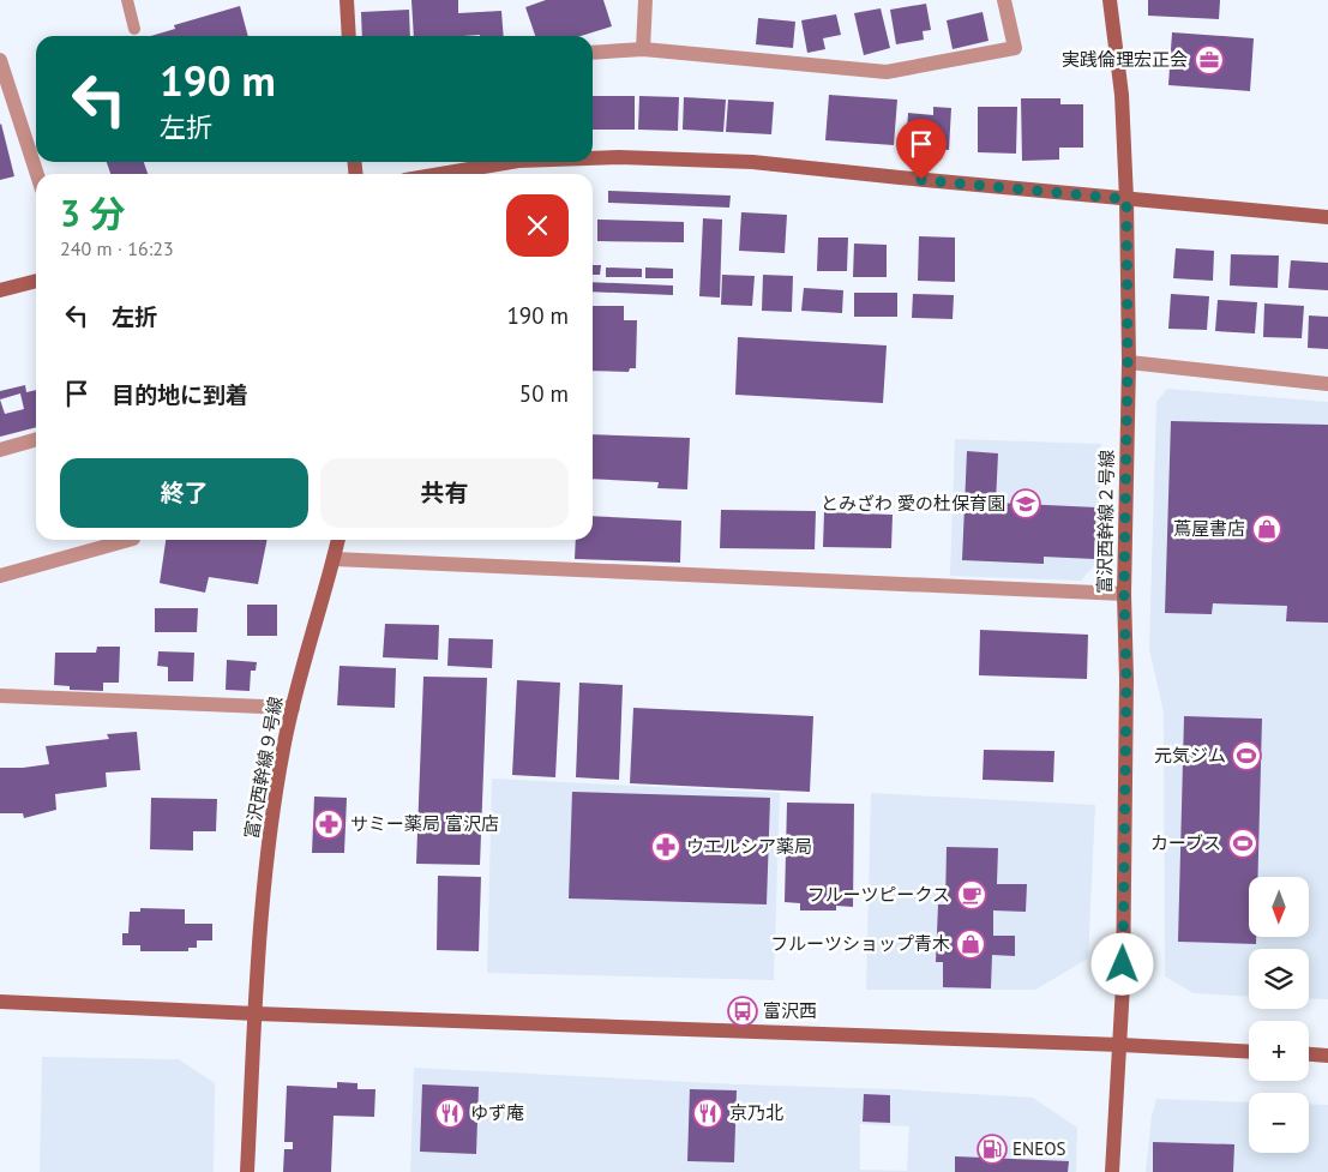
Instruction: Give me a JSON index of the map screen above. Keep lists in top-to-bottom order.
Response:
{
  "streets": {
    "street": ["富沢西幹線２号線", "富沢西幹線９号線"]
  },
  "places": {
    "office": ["実践倫理宏正会"],
    "school or university": ["とみざわ 愛の杜保育園"],
    "shop": ["蔦屋書店", "フルーツショップ青木"],
    "sports": ["元気ジム", "カーブス"],
    "pharmacy": ["サミー薬局 富沢店", "ウエルシア薬局"],
    "cafe": ["フルーツピークス"],
    "bus stop": ["富沢西"],
    "restaurant": ["ゆず庵", "京乃北"],
    "fuel station": ["ENEOS"]
  },
  "north": "bottom",
  "page": {
    "turn": ["190 m", "左折"],
    "heading": ["3 分", "240 m · 16:23"],
    "list": [
      {
        "name": "左折",
        "value": "190 m"
      },
      {
        "name": "目的地に到着",
        "value": "50 m"
      }
    ],
    "buttons": ["終了", "共有"],
    "map_buttons": ["+", "−"]
  }
}
